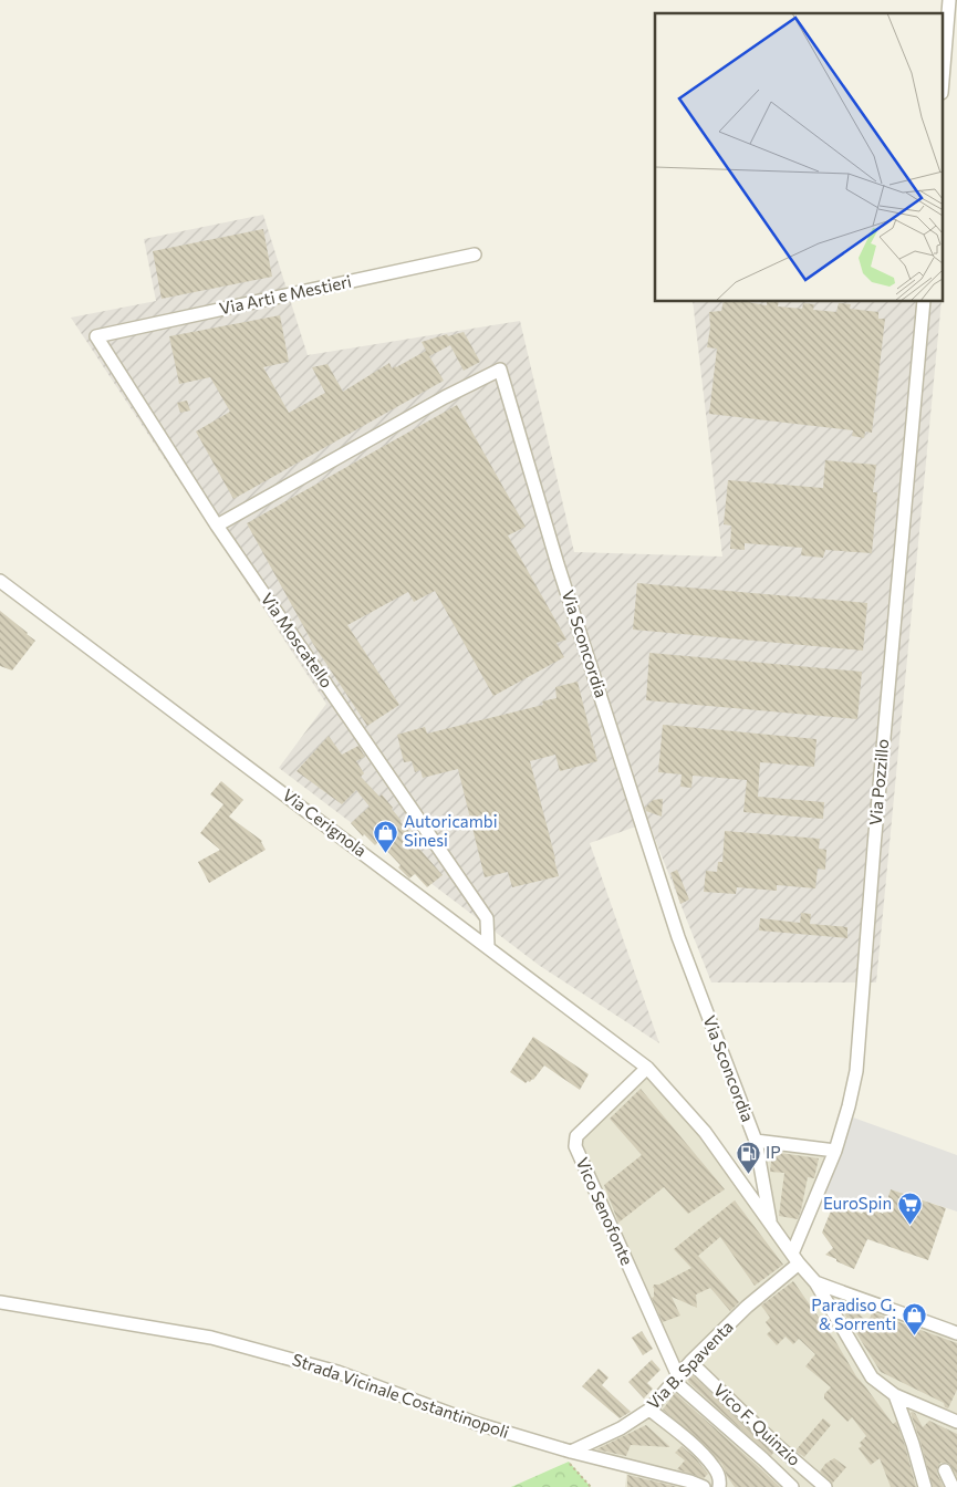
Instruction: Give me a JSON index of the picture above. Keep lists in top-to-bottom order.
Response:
{
  "streets": {
    "street": [
      "Via Arti e Mestieri",
      "Via Moscatello",
      "Via Sconcordia",
      "Via Pozzillo",
      "Via Cerignola",
      "Vico Senofonte",
      "Via B. Spaventa",
      "Strada Vicinale Costantinopoli",
      "Vico F. Quinzio"
    ]
  },
  "crossings": [
    ["Via Arti e Mestieri", "Via Moscatello"],
    ["Via Moscatello", "Via Sconcordia"],
    ["Via Moscatello", "Via Cerignola"],
    ["Via Sconcordia", "Via Cerignola"],
    ["Via Pozzillo", "Via Cerignola"],
    ["Via Pozzillo", "Via B. Spaventa"],
    ["Via Cerignola", "Vico Senofonte"],
    ["Via Cerignola", "Via B. Spaventa"],
    ["Vico Senofonte", "Via B. Spaventa"],
    ["Via B. Spaventa", "Strada Vicinale Costantinopoli"],
    ["Via B. Spaventa", "Vico F. Quinzio"]
  ],
  "places": {
    "shop": ["Autoricambi Sinesi", "Paradiso G. & Sorrenti"],
    "fuel station": ["IP"],
    "supermarket": ["EuroSpin"]
  }
}
